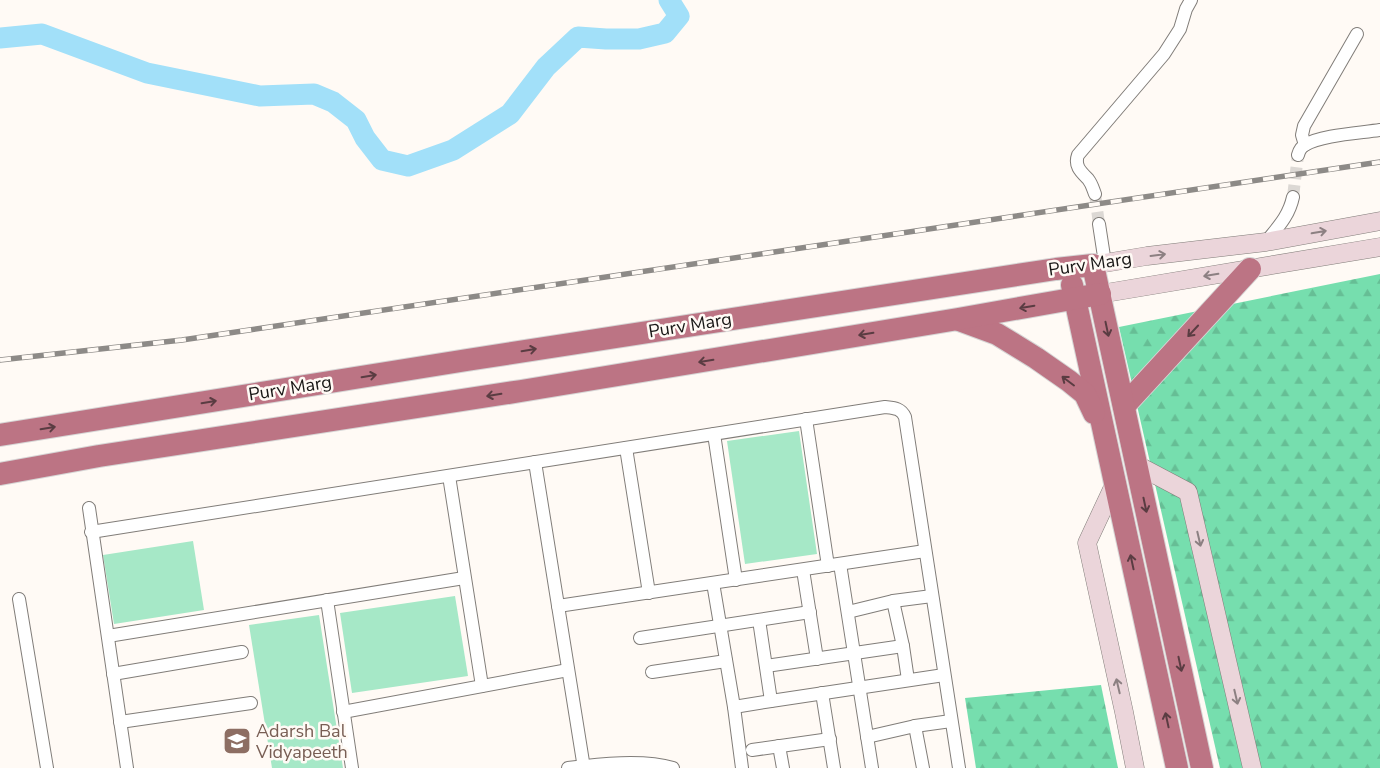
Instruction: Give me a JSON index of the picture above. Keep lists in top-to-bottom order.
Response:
{
  "streets": {
    "highway": ["Purv Marg"]
  },
  "places": {
    "school or university": ["Adarsh Bal Vidyapeeth"]
  }
}
